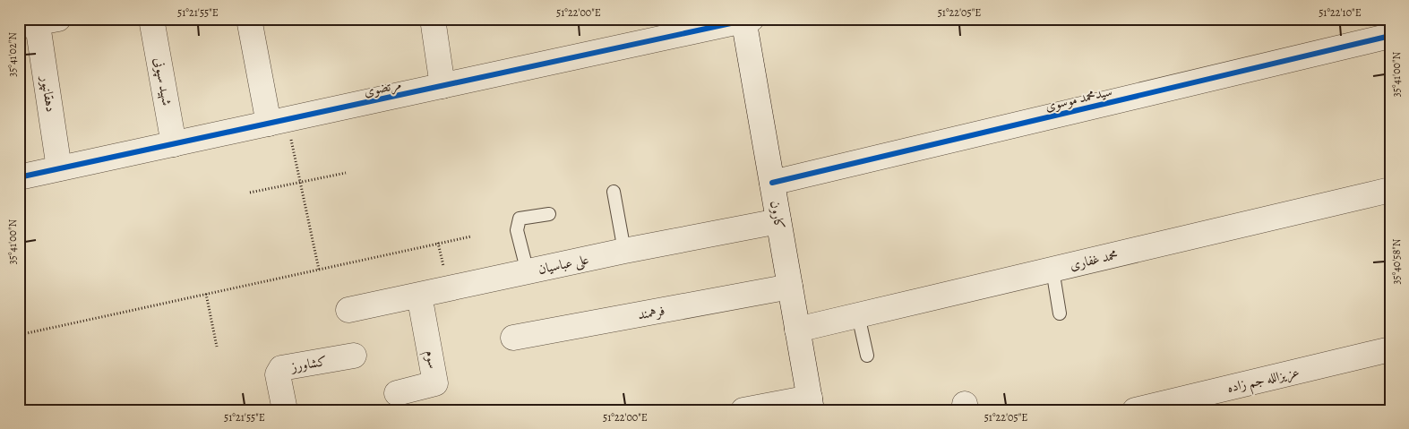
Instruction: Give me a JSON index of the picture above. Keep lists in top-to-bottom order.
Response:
{
  "streets": {
    "street": [
      "شهید سپونی",
      "مرتضوی",
      "دهقانپور",
      "سیدمحمد موسوی",
      "کارون",
      "محمد غفاری",
      "علی عباسیان",
      "فرهمند",
      "سوم",
      "کشاورز",
      "عزیزالله جم زاده"
    ]
  },
  "crossings": [
    ["شهید سپونی", "مرتضوی"],
    ["مرتضوی", "دهقانپور"],
    ["مرتضوی", "کارون"],
    ["سیدمحمد موسوی", "کارون"],
    ["کارون", "محمد غفاری"],
    ["کارون", "علی عباسیان"],
    ["کارون", "فرهمند"],
    ["علی عباسیان", "سوم"]
  ],
  "coordinates": [
    "51°21'55\"E",
    "51°22'00\"E",
    "51°22'05\"E",
    "51°22'10\"E",
    "35°41'02\"N",
    "35°41'00\"N",
    "35°40'58\"N"
  ]
}
